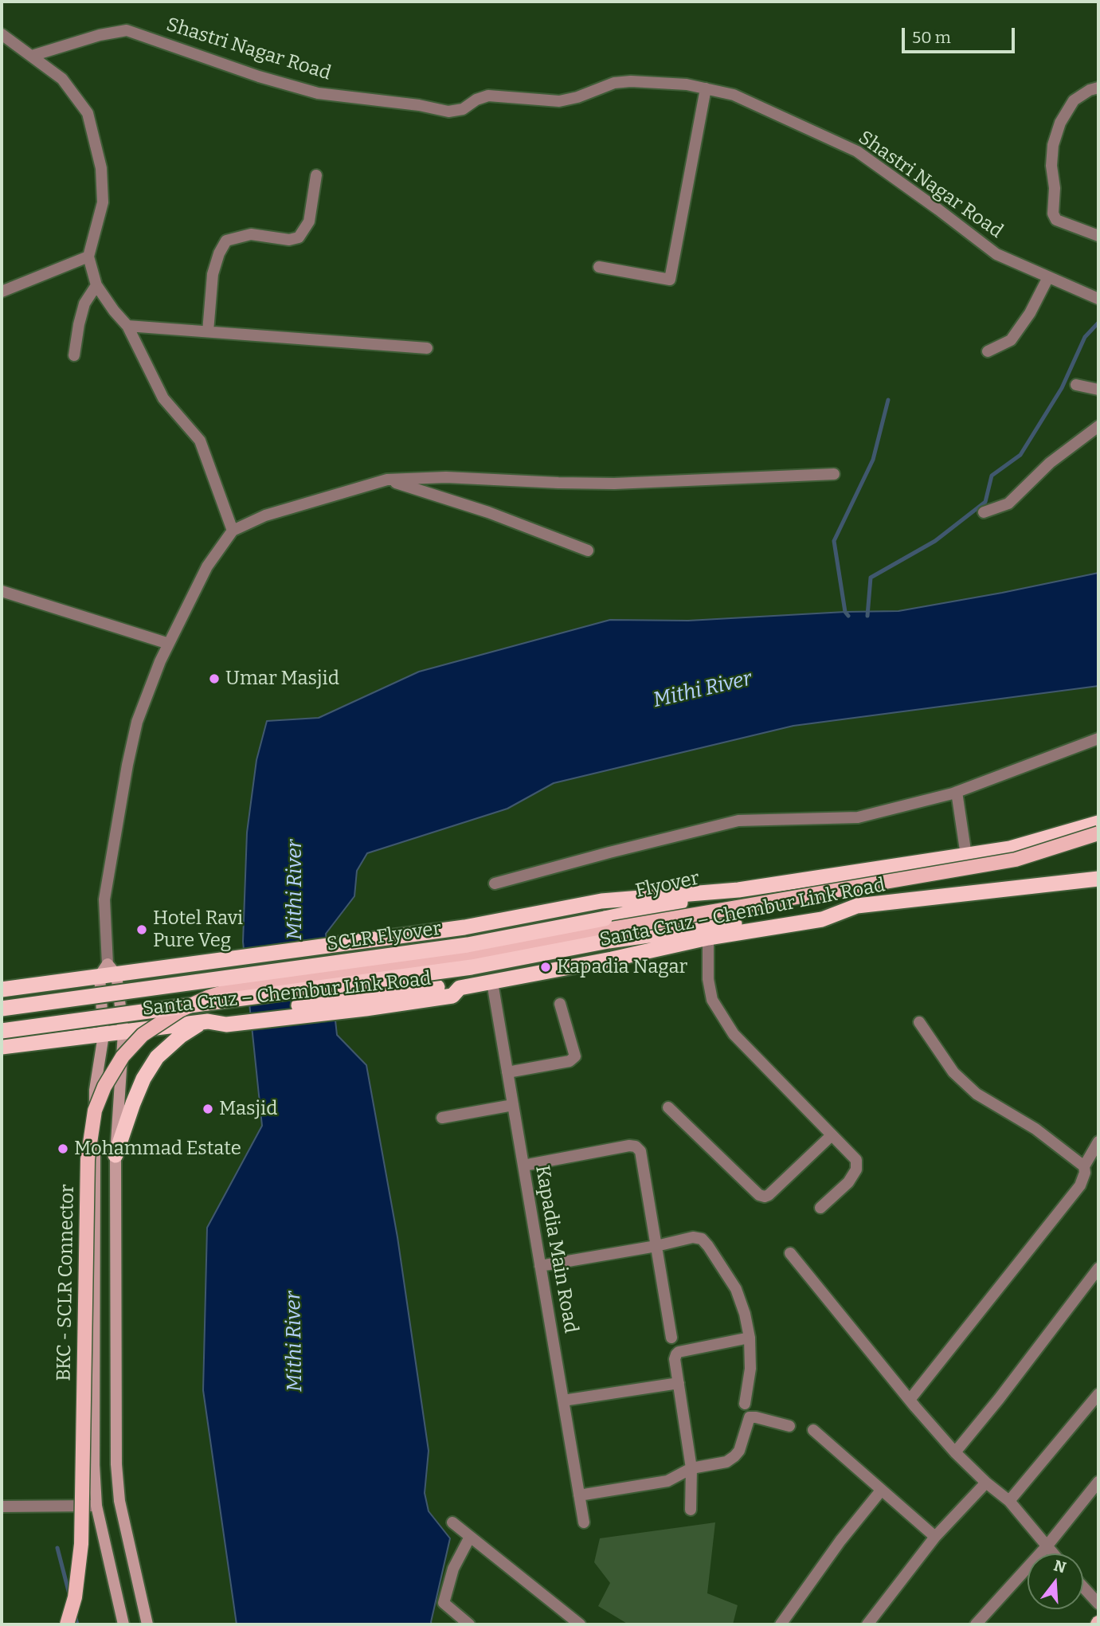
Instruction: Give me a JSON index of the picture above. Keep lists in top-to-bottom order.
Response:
{
  "streets": {
    "highway": ["Flyover", "Santa Cruz – Chembur Link Road", "SCLR Flyover"],
    "main road": ["BKC - SCLR Connector"],
    "street": ["Shastri Nagar Road", "Kapadia Main Road"]
  },
  "crossings": [
    ["Flyover", "Santa Cruz – Chembur Link Road"],
    ["Flyover", "SCLR Flyover"],
    ["Santa Cruz – Chembur Link Road", "Kapadia Main Road"]
  ],
  "water": ["Mithi River"],
  "places": [
    "Umar Masjid",
    "Hotel Ravi Pure Veg",
    "Kapadia Nagar",
    "Masjid",
    "Mohammad Estate"
  ],
  "scale_bar": "50 m",
  "north": "top"
}
